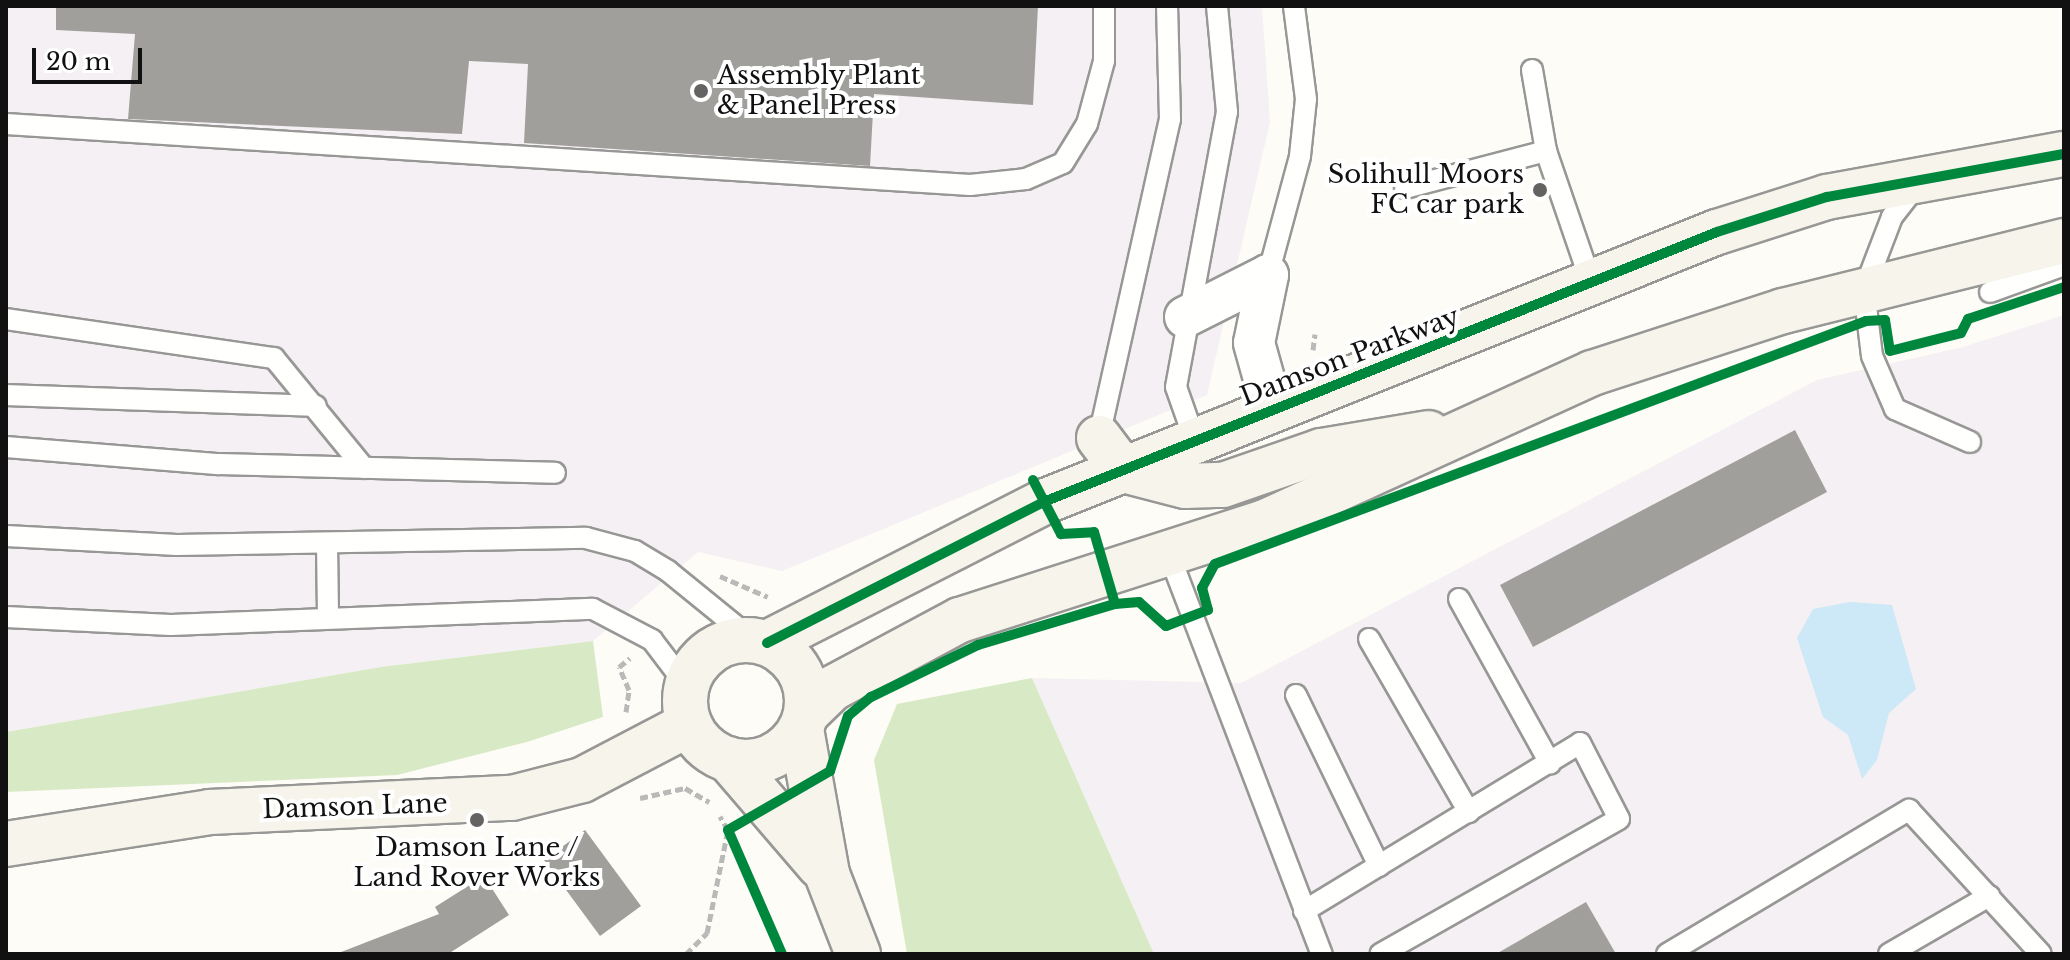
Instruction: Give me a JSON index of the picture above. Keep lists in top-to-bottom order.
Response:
{
  "streets": {
    "street": ["Damson Parkway", "Damson Lane"]
  },
  "crossings": [
    ["Damson Parkway", "Damson Lane"]
  ],
  "places": ["Assembly Plant & Panel Press", "Solihull Moors FC car park", "Damson Lane / Land Rover Works"],
  "scale_bar": "20 m"
}
